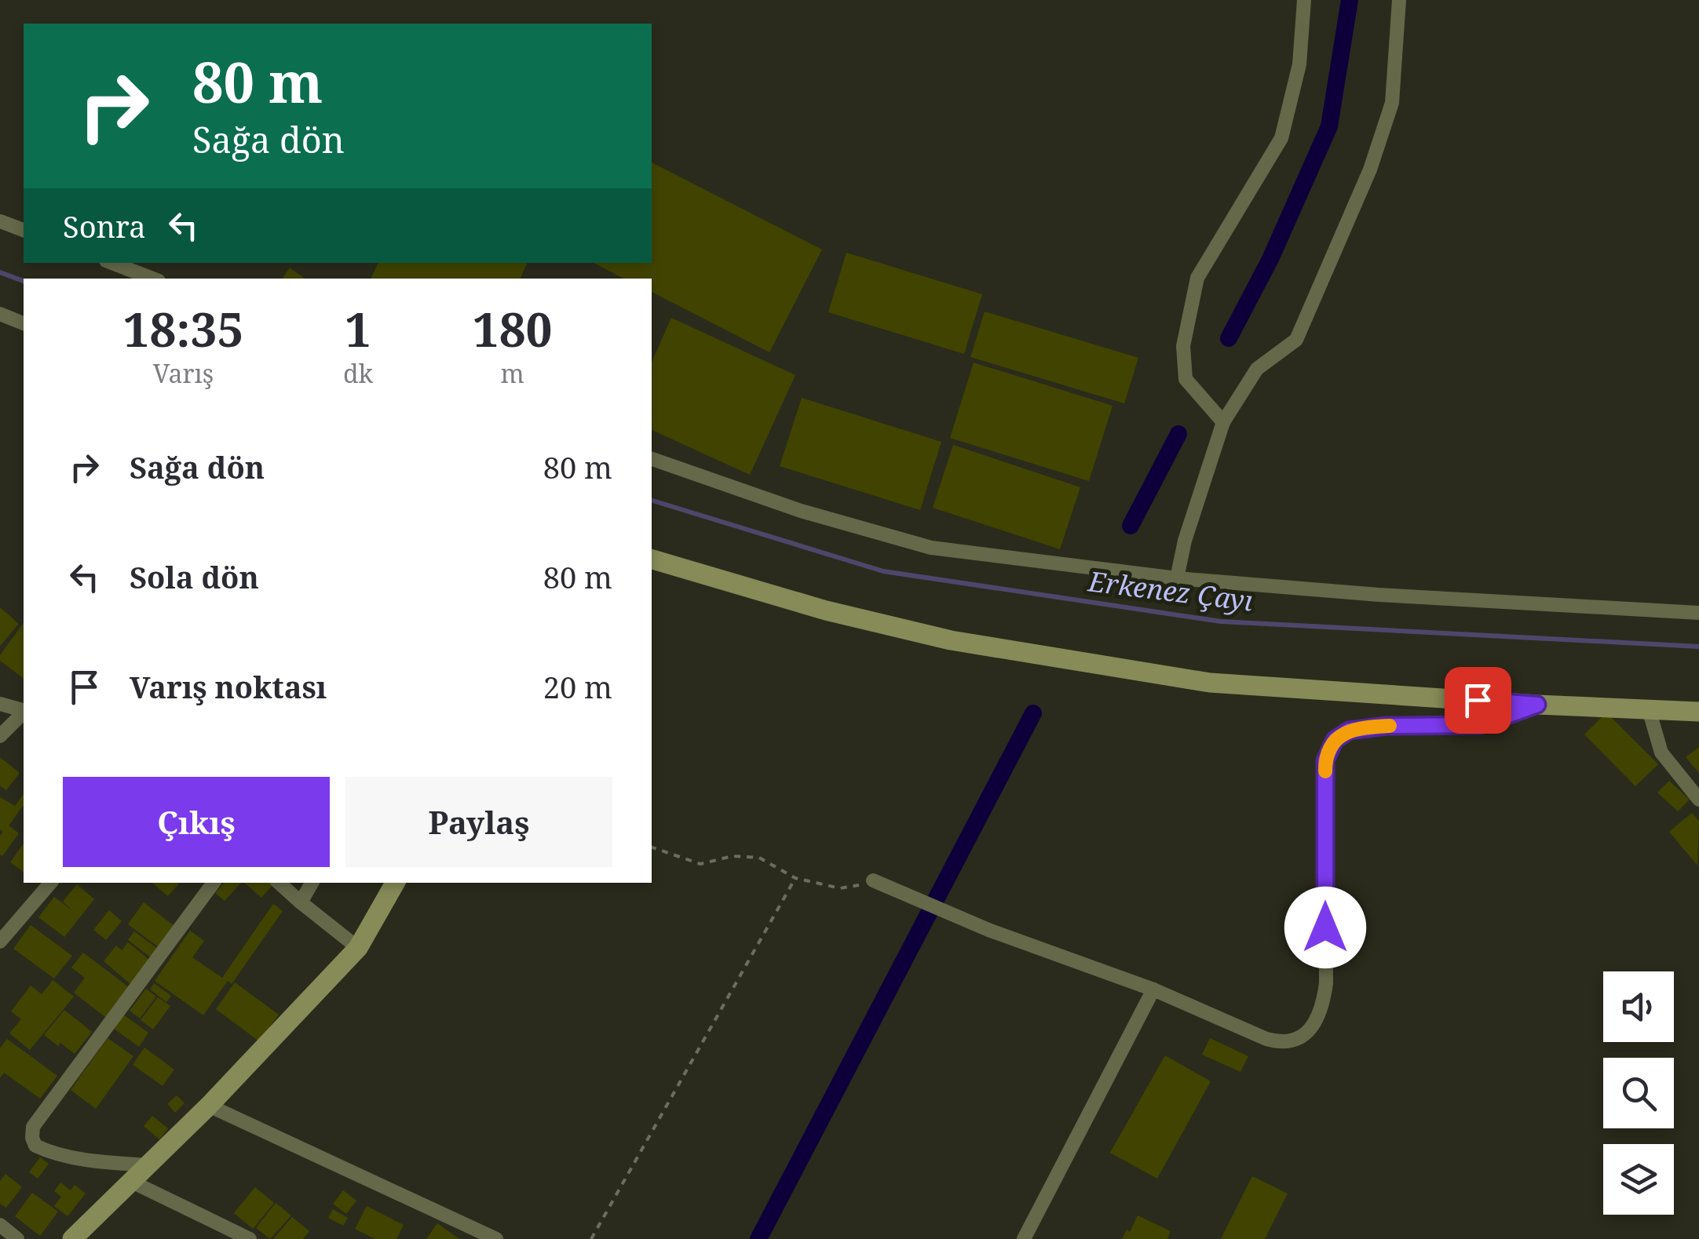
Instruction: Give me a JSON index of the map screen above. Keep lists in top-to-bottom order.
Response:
{
  "water": ["Erkenez Çayı"],
  "page": {
    "turn": ["80 m", "Sağa dön"],
    "then": "Sonra",
    "eta": [
      "18:35",
      "Varış",
      "1",
      "dk",
      "180",
      "m"
    ],
    "list": [
      {
        "name": "Sağa dön",
        "value": "80 m"
      },
      {
        "name": "Sola dön",
        "value": "80 m"
      },
      {
        "name": "Varış noktası",
        "value": "20 m"
      }
    ],
    "buttons": ["Çıkış", "Paylaş"]
  }
}
